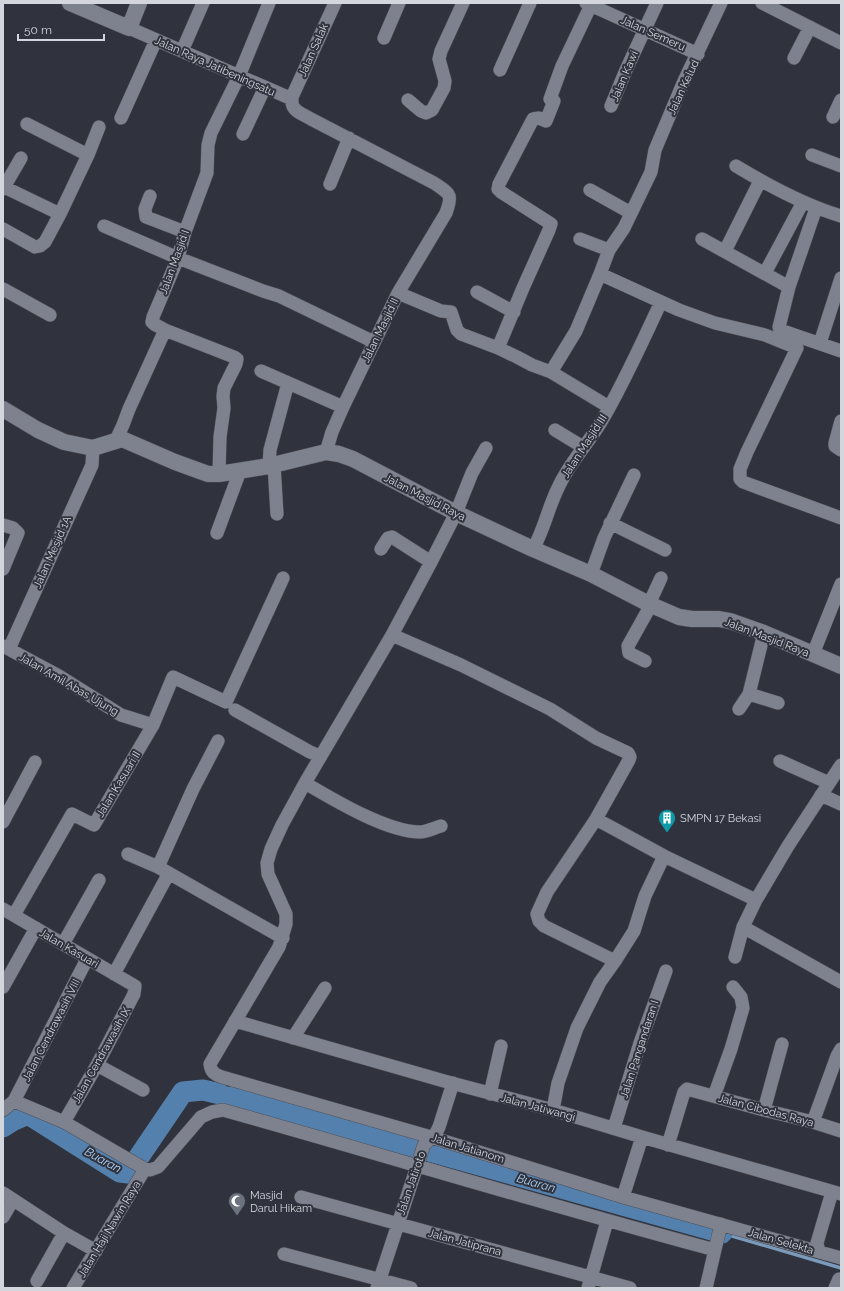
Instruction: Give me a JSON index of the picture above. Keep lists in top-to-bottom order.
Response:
{
  "streets": {
    "street": [
      "Jalan Semeru",
      "Jalan Salak",
      "Jalan Raya Jatibeningsatu",
      "Jalan Kawi",
      "Jalan Kelud",
      "Jalan Masjid I",
      "Jalan Masjid II",
      "Jalan Masjid III",
      "Jalan Masjid Raya",
      "Jalan Mesjid 1A",
      "Jalan Amil Abas Ujung",
      "Jalan Kasuari II",
      "Jalan Kasuari",
      "Jalan Cendrawasih VIII",
      "Jalan Pangandaran I",
      "Jalan Cendrawasih IX",
      "Jalan Jatiwangi",
      "Jalan Cibodas Raya",
      "Jalan Jatianom",
      "Jalan Jatiroto",
      "Jalan Haji Nawin Raya",
      "Jalan Selekta",
      "Jalan Jatiprana"
    ]
  },
  "crossings": [
    ["Jalan Semeru", "Jalan Kawi"],
    ["Jalan Semeru", "Jalan Kelud"],
    ["Jalan Salak", "Jalan Raya Jatibeningsatu"],
    ["Jalan Raya Jatibeningsatu", "Jalan Masjid I"],
    ["Jalan Masjid II", "Jalan Masjid Raya"],
    ["Jalan Masjid III", "Jalan Masjid Raya"],
    ["Jalan Mesjid 1A", "Jalan Amil Abas Ujung"],
    ["Jalan Amil Abas Ujung", "Jalan Kasuari II"],
    ["Jalan Kasuari II", "Jalan Kasuari"],
    ["Jalan Kasuari", "Jalan Cendrawasih VIII"],
    ["Jalan Kasuari", "Jalan Cendrawasih IX"],
    ["Jalan Pangandaran I", "Jalan Jatiwangi"],
    ["Jalan Jatiwangi", "Jalan Cibodas Raya"],
    ["Jalan Jatiwangi", "Jalan Jatianom"],
    ["Jalan Jatiwangi", "Jalan Jatiroto"],
    ["Jalan Jatianom", "Jalan Jatiroto"],
    ["Jalan Jatianom", "Jalan Selekta"],
    ["Jalan Jatiroto", "Jalan Jatiprana"]
  ],
  "water": ["Buaran"],
  "places": {
    "building": ["SMPN 17 Bekasi"],
    "mosque": ["Masjid Darul Hikam"]
  },
  "scale_bar": "50 m"
}
